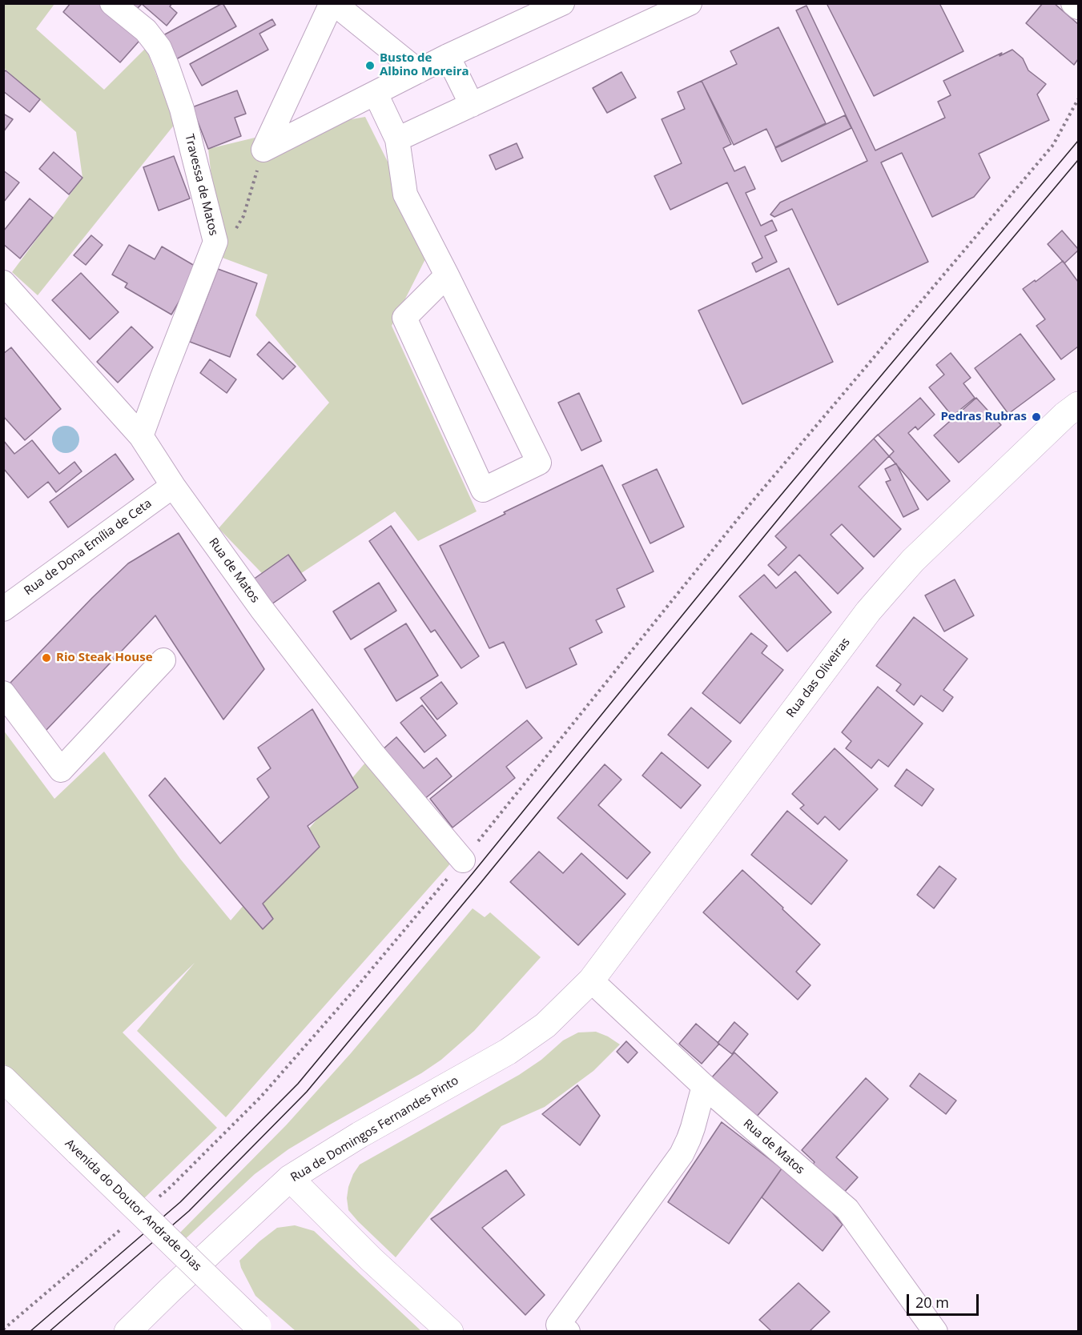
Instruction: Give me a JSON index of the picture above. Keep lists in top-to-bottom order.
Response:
{
  "streets": {
    "main road": ["Rua das Oliveiras", "Rua de Domingos Fernandes Pinto", "Avenida do Doutor Andrade Dias"],
    "street": ["Travessa de Matos", "Rua de Dona Emília de Ceta", "Rua de Matos"]
  },
  "crossings": [
    ["Travessa de Matos", "Rua de Matos"],
    ["Rua de Dona Emília de Ceta", "Rua de Matos"],
    ["Rua de Matos", "Rua das Oliveiras"],
    ["Rua de Matos", "Rua de Domingos Fernandes Pinto"],
    ["Rua das Oliveiras", "Rua de Domingos Fernandes Pinto"]
  ],
  "places": ["Busto de Albino Moreira", "Pedras Rubras", "Rio Steak House"],
  "scale_bar": "20 m"
}
